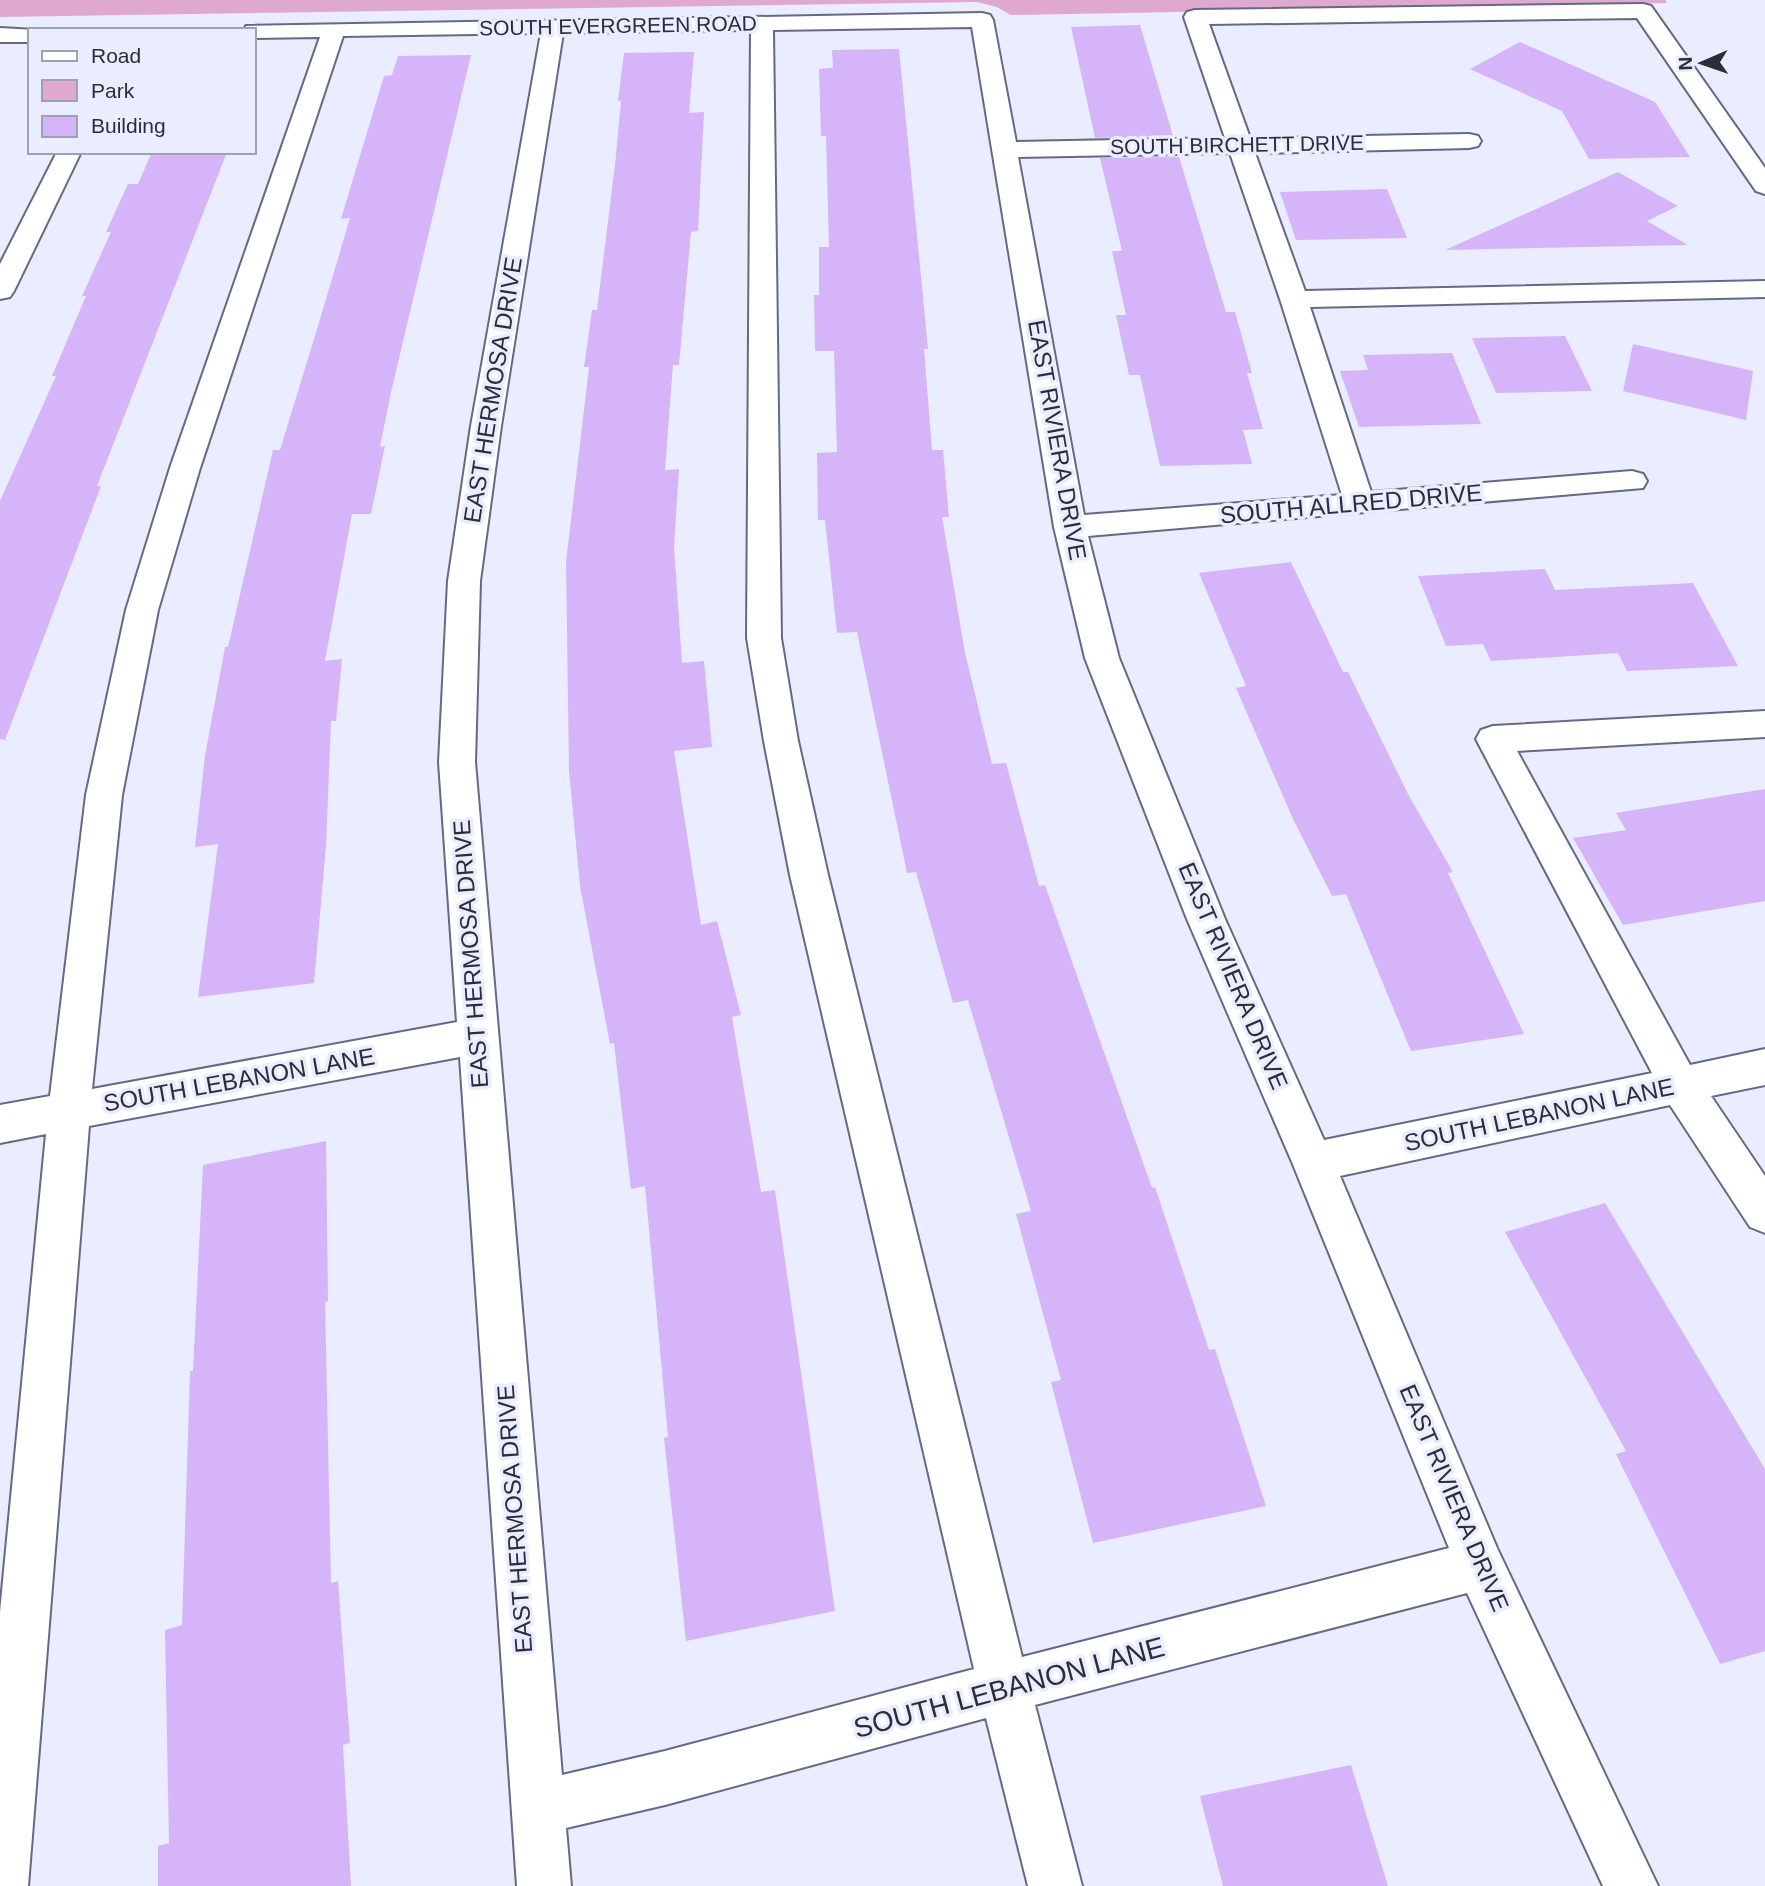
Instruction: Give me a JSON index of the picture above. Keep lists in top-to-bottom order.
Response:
{
  "streets": {
    "street": [
      "SOUTH EVERGREEN ROAD",
      "SOUTH BIRCHETT DRIVE",
      "EAST HERMOSA DRIVE",
      "EAST RIVIERA DRIVE",
      "SOUTH ALLRED DRIVE",
      "SOUTH LEBANON LANE"
    ]
  },
  "crossings": [
    ["SOUTH EVERGREEN ROAD", "EAST HERMOSA DRIVE"],
    ["SOUTH EVERGREEN ROAD", "EAST RIVIERA DRIVE"],
    ["SOUTH BIRCHETT DRIVE", "EAST RIVIERA DRIVE"],
    ["EAST HERMOSA DRIVE", "SOUTH LEBANON LANE"],
    ["EAST RIVIERA DRIVE", "SOUTH ALLRED DRIVE"],
    ["EAST RIVIERA DRIVE", "SOUTH LEBANON LANE"]
  ],
  "legend": ["Road", "Park", "Building"],
  "north": "left"
}
